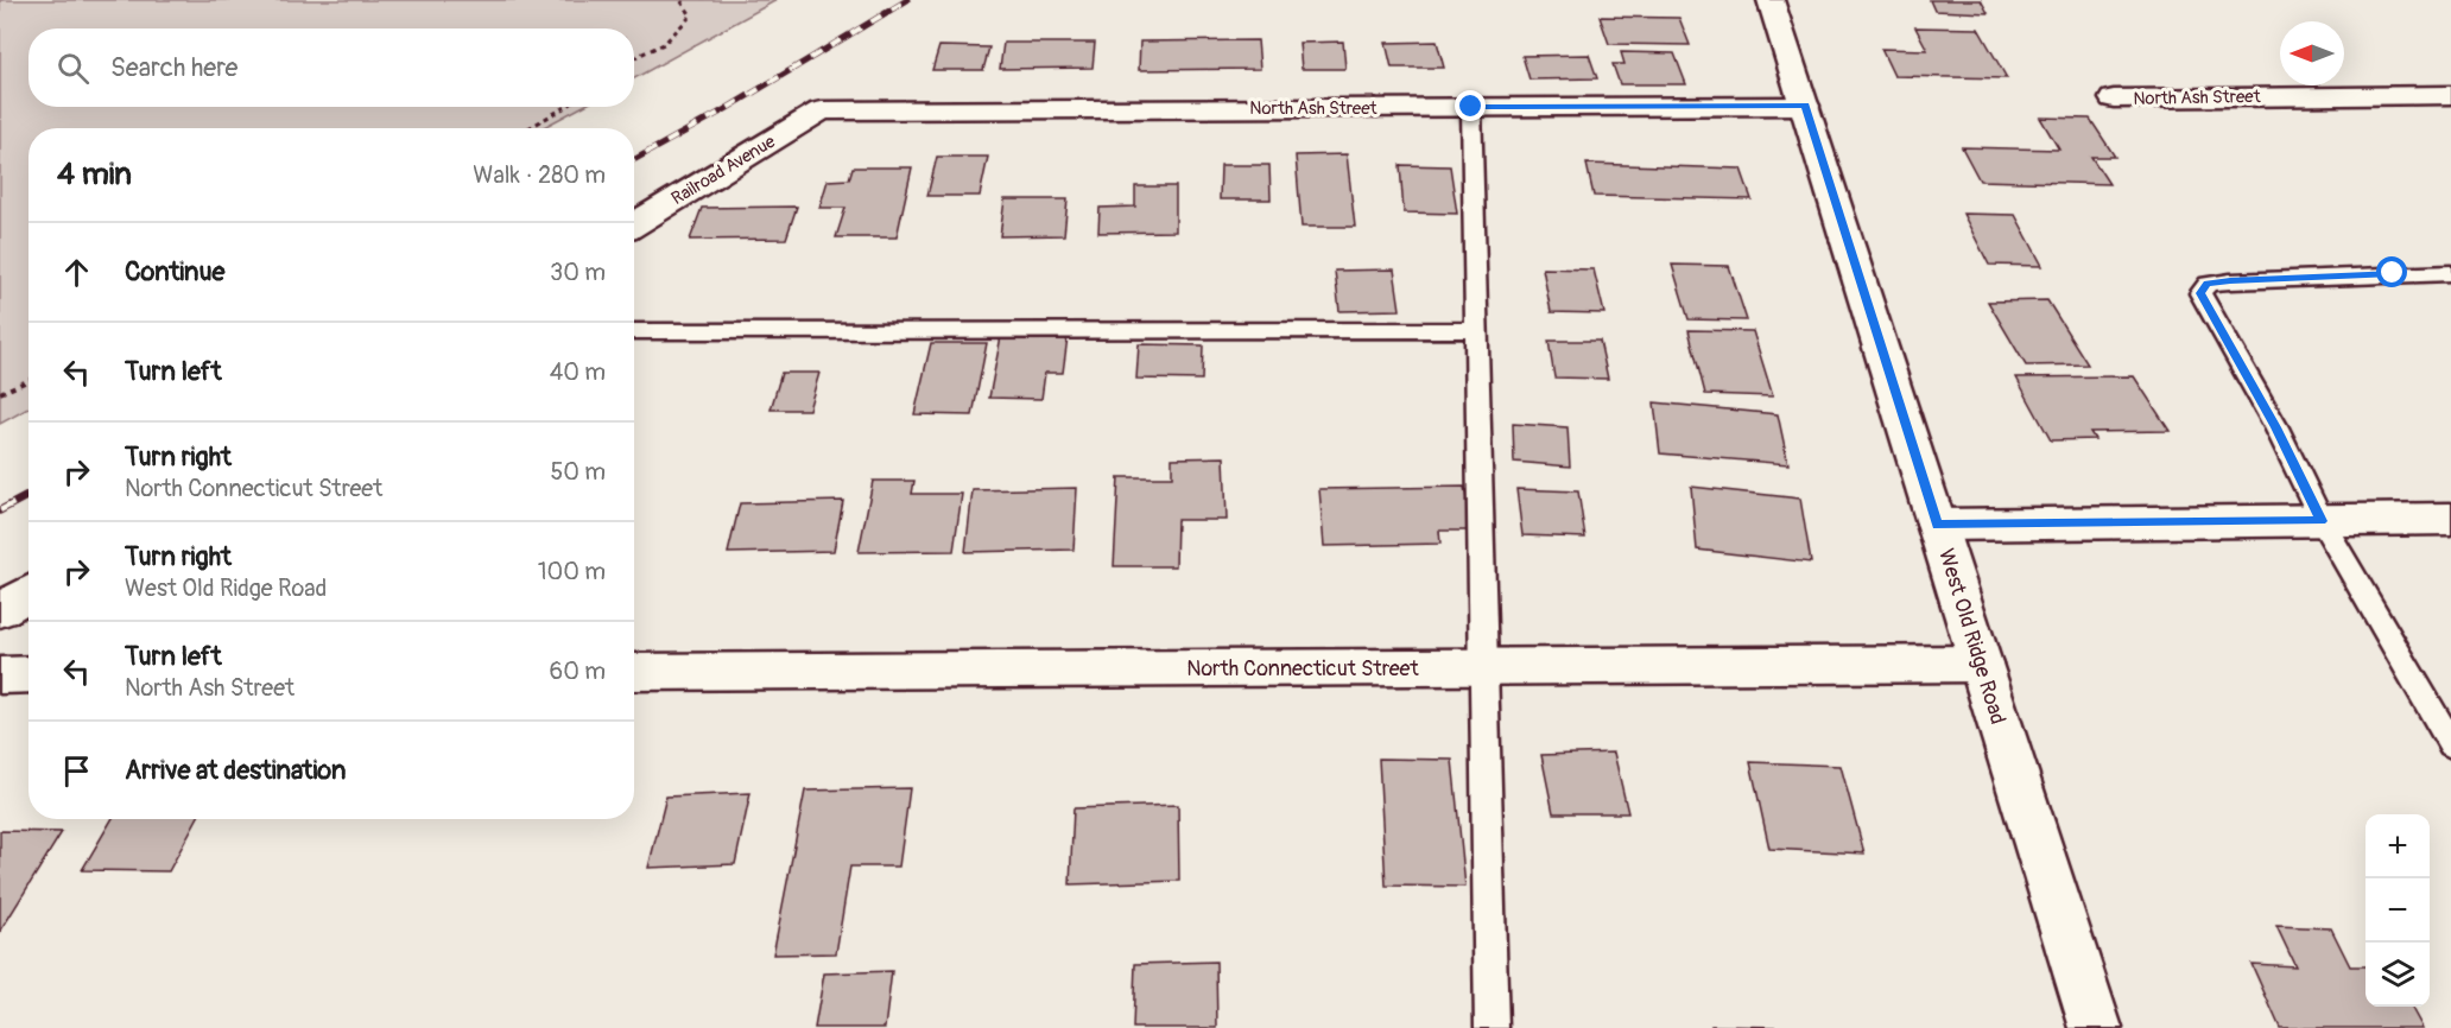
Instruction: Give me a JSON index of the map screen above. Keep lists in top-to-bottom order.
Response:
{
  "streets": {
    "street": [
      "North Ash Street",
      "Railroad Avenue",
      "West Old Ridge Road",
      "North Connecticut Street"
    ]
  },
  "crossings": [
    ["North Ash Street", "Railroad Avenue"],
    ["North Ash Street", "West Old Ridge Road"],
    ["West Old Ridge Road", "North Connecticut Street"]
  ],
  "north": "left",
  "page": {
    "search": "Search here",
    "heading": ["4 min", "Walk · 280 m"],
    "list": [
      ["Continue", "30 m"],
      ["Turn left", "40 m"],
      ["Turn right", "North Connecticut Street", "50 m"],
      ["Turn right", "West Old Ridge Road", "100 m"],
      ["Turn left", "North Ash Street", "60 m"],
      "Arrive at destination"
    ],
    "map_buttons": ["+", "−"]
  }
}
